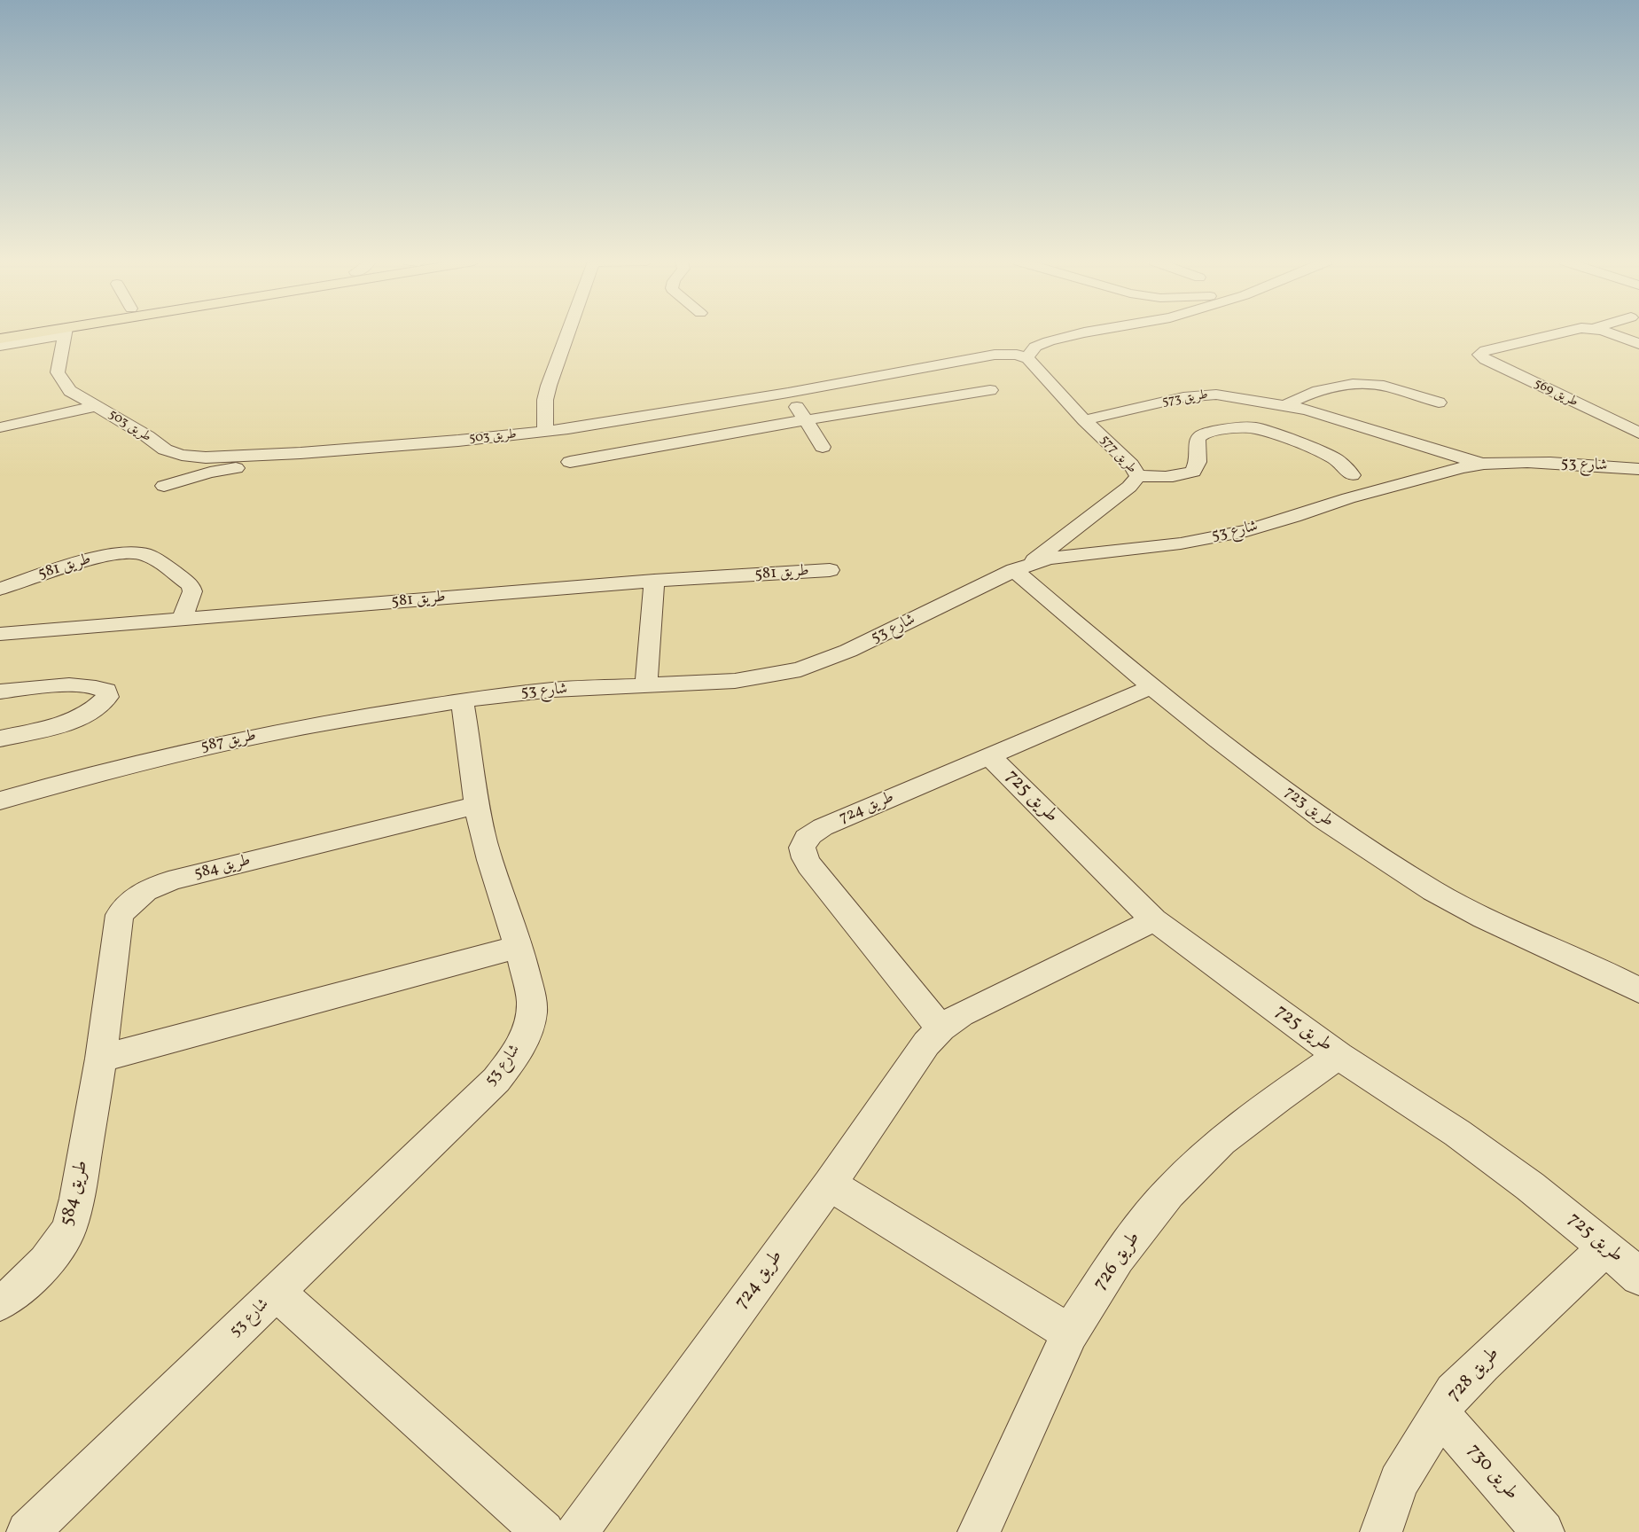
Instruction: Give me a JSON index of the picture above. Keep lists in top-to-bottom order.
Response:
{
  "streets": {
    "street": [
      "طريق 569",
      "طريق 573",
      "طريق 503",
      "طريق 577",
      "شارع 53",
      "طريق 581",
      "طريق 587",
      "طريق 725",
      "طريق 723",
      "طريق 724",
      "طريق 584",
      "طريق 726",
      "طريق 728",
      "طريق 730"
    ]
  },
  "crossings": [
    ["طريق 573", "طريق 577"],
    ["طريق 573", "شارع 53"],
    ["طريق 503", "طريق 577"],
    ["طريق 577", "شارع 53"],
    ["طريق 577", "طريق 723"],
    ["شارع 53", "طريق 587"],
    ["شارع 53", "طريق 723"],
    ["شارع 53", "طريق 584"],
    ["طريق 725", "طريق 724"],
    ["طريق 725", "طريق 726"],
    ["طريق 725", "طريق 728"],
    ["طريق 723", "طريق 724"],
    ["طريق 728", "طريق 730"]
  ]
}
